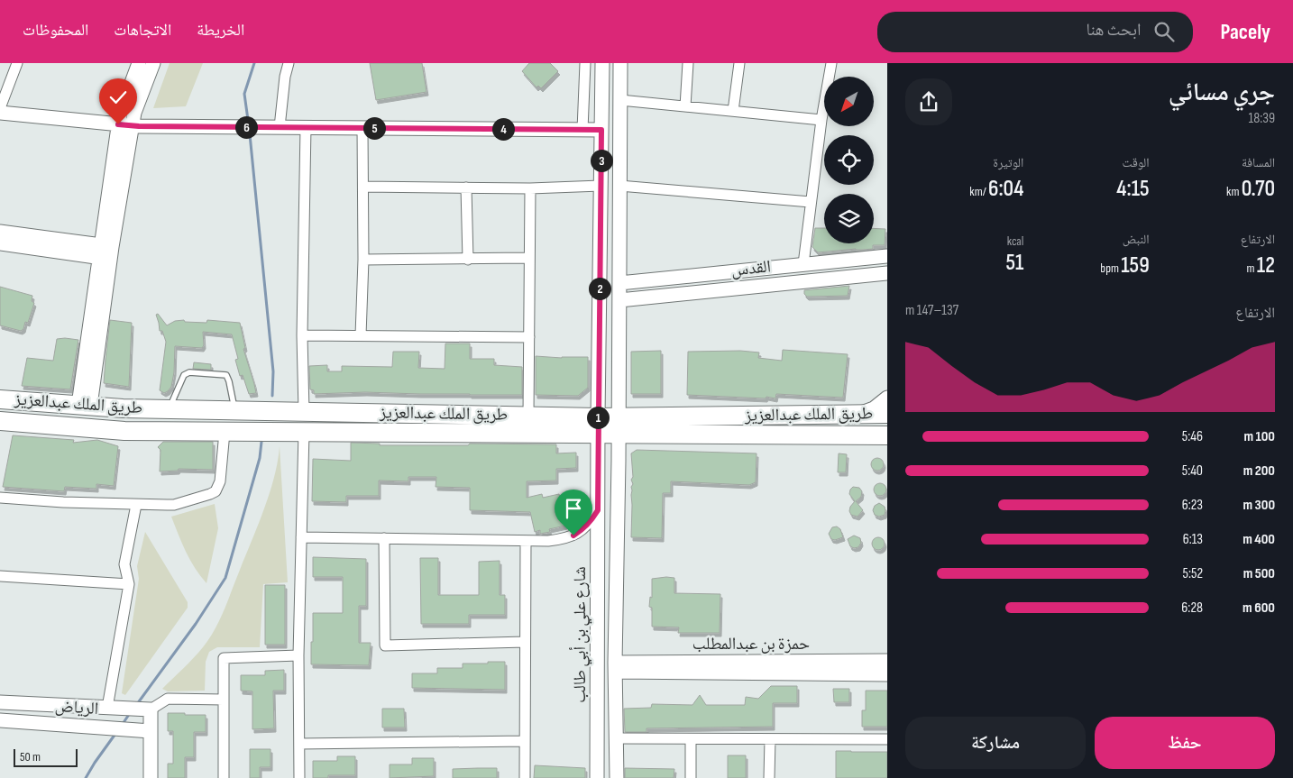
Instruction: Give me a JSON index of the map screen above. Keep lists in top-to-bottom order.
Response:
{
  "streets": {
    "highway": ["طريق الملك عبدالعزيز"],
    "street": [
      "القدس",
      "شارع علي بن أبي طالب",
      "حمزة بن عبدالمطلب",
      "الرياض"
    ]
  },
  "crossings": [
    ["القدس", "شارع علي بن أبي طالب"],
    ["طريق الملك عبدالعزيز", "شارع علي بن أبي طالب"],
    ["شارع علي بن أبي طالب", "حمزة بن عبدالمطلب"]
  ],
  "scale_bar": "50 m",
  "north": "bottom left",
  "page": {
    "header": "Pacely",
    "search": "ابحث هنا",
    "nav": ["الخريطة", "الاتجاهات", "المحفوظات"],
    "heading": ["جري مسائي", "18:39"],
    "pins": [
      "6",
      "5",
      "4",
      "3",
      "2",
      "1"
    ],
    "stats": [
      ["المسافة", "0.70 km"],
      ["الوقت", "4:15"],
      ["الوتيرة", "6:04 /km"],
      ["الارتفاع", "12 m"],
      ["النبض", "159 bpm"],
      ["kcal", "51"]
    ],
    "chart": ["الارتفاع", "137–147 m"],
    "list": [
      {
        "name": "100 m",
        "note": "5:46"
      },
      {
        "name": "200 m",
        "note": "5:40"
      },
      {
        "name": "300 m",
        "note": "6:23"
      },
      {
        "name": "400 m",
        "note": "6:13"
      },
      {
        "name": "500 m",
        "note": "5:52"
      },
      {
        "name": "600 m",
        "note": "6:28"
      }
    ],
    "buttons": ["حفظ", "مشاركة"],
    "scale": "50 m"
  }
}
